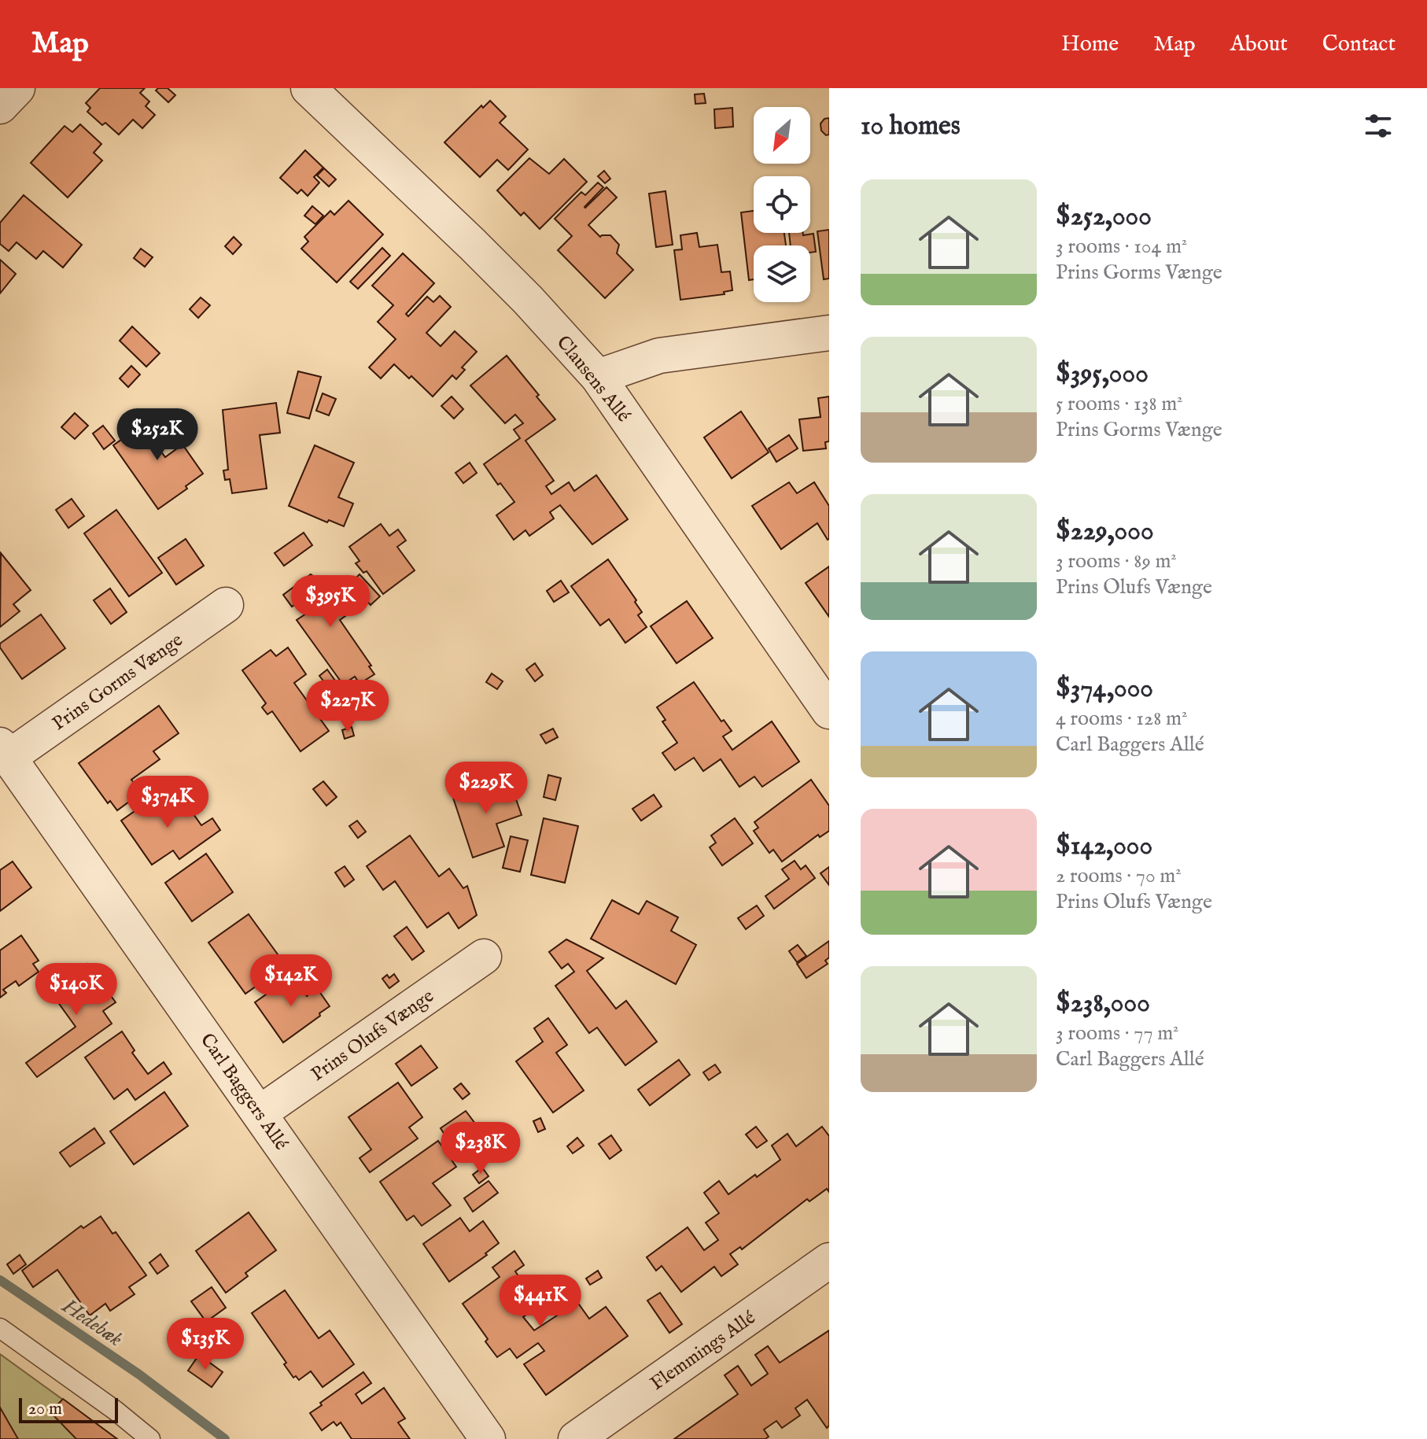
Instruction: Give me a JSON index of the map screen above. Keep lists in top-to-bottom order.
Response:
{
  "streets": {
    "street": [
      "Clausens Allé",
      "Prins Gorms Vænge",
      "Prins Olufs Vænge",
      "Carl Baggers Allé",
      "Flemmings Allé"
    ]
  },
  "crossings": [
    ["Prins Gorms Vænge", "Carl Baggers Allé"],
    ["Prins Olufs Vænge", "Carl Baggers Allé"]
  ],
  "water": ["Hedebæk"],
  "scale_bar": "20 m",
  "north": "bottom left",
  "page": {
    "header": "Map",
    "nav": [
      "Home",
      "Map",
      "About",
      "Contact"
    ],
    "heading": "10 homes",
    "list": [
      {
        "name": "$252,000",
        "note": "3 rooms · 104 m² · Prins Gorms Vænge"
      },
      {
        "name": "$395,000",
        "note": "5 rooms · 138 m² · Prins Gorms Vænge"
      },
      {
        "name": "$229,000",
        "note": "3 rooms · 89 m² · Prins Olufs Vænge"
      },
      {
        "name": "$374,000",
        "note": "4 rooms · 128 m² · Carl Baggers Allé"
      },
      {
        "name": "$142,000",
        "note": "2 rooms · 70 m² · Prins Olufs Vænge"
      },
      {
        "name": "$238,000",
        "note": "3 rooms · 77 m² · Carl Baggers Allé"
      }
    ],
    "price": [
      "$252K",
      "$395K",
      "$227K",
      "$229K",
      "$374K",
      "$142K",
      "$140K",
      "$238K",
      "$441K",
      "$135K"
    ],
    "scale": "20 m"
  }
}
